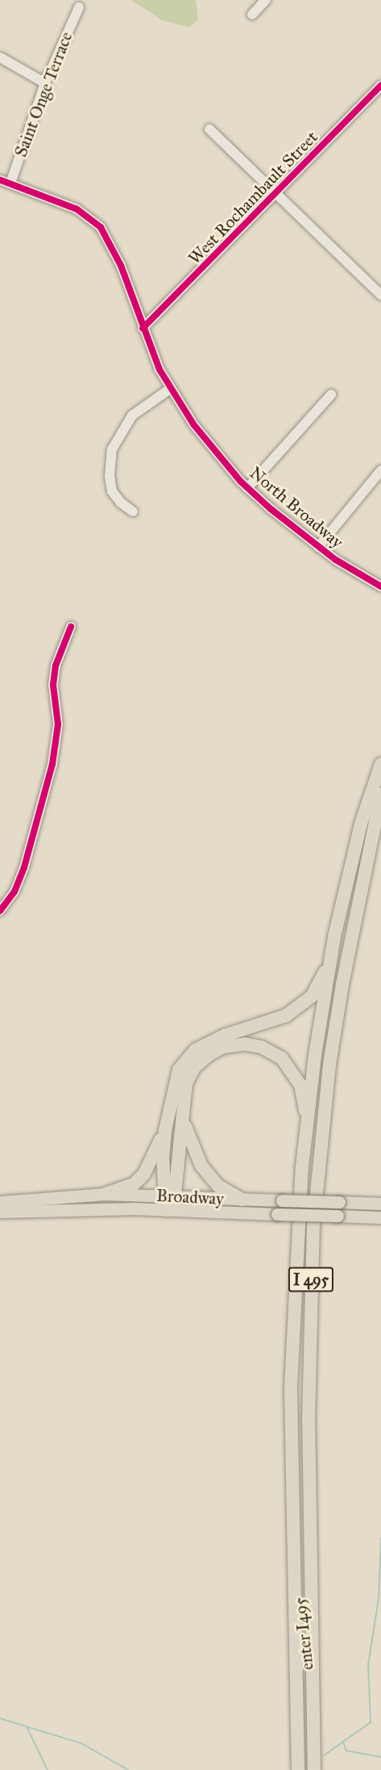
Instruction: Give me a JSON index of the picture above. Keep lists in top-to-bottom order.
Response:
{
  "streets": {
    "highway": ["I 495", "enter I495"],
    "main road": ["Broadway"],
    "street": ["Saint Onge Terrace", "West Rochambault Street", "North Broadway"]
  },
  "crossings": [
    ["Saint Onge Terrace", "North Broadway"],
    ["West Rochambault Street", "North Broadway"],
    ["I 495", "enter I495"]
  ]
}
